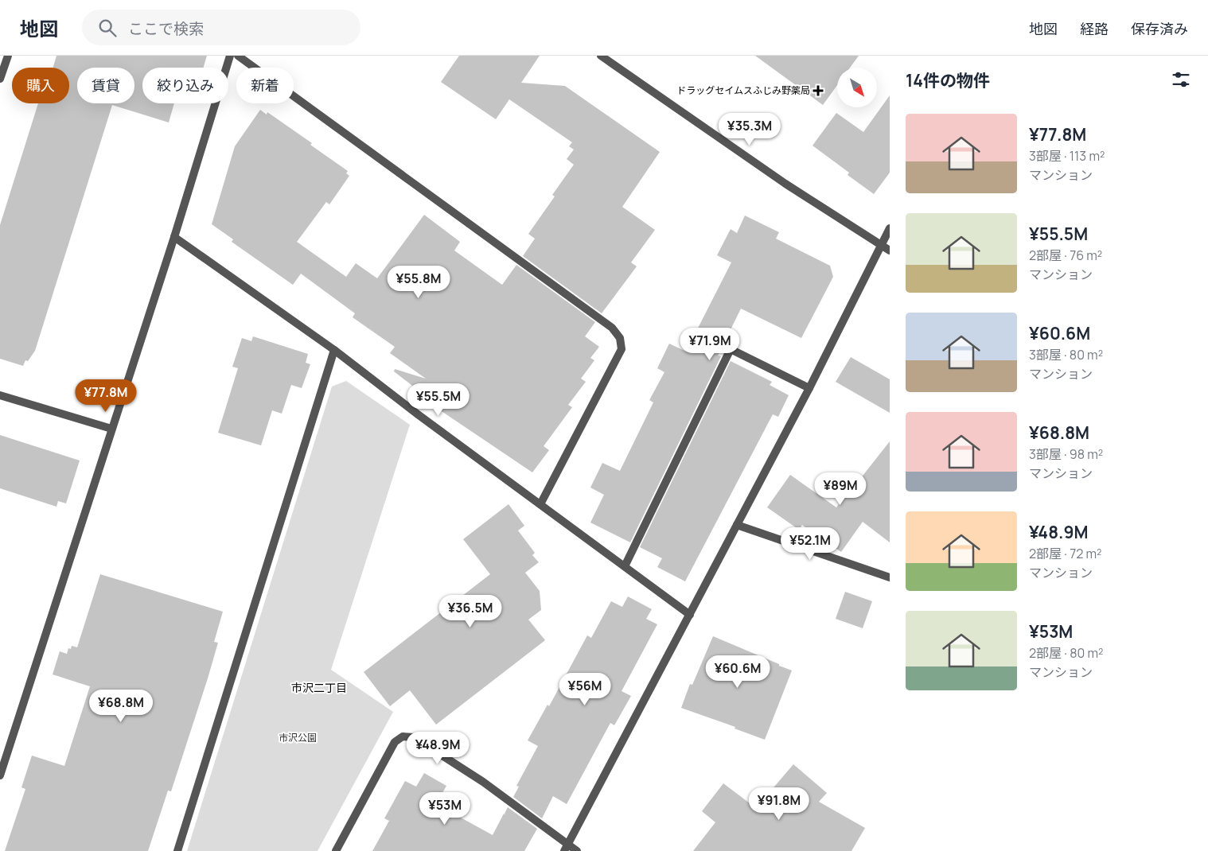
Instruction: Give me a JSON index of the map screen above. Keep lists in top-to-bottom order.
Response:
{
  "districts": ["市沢二丁目"],
  "parks": ["市沢公園"],
  "places": {
    "health": ["ドラッグセイムスふじみ野薬局"]
  },
  "north": "bottom right",
  "page": {
    "header": "地図",
    "search": "ここで検索",
    "nav": ["地図", "経路", "保存済み"],
    "heading": "14件の物件",
    "chip": [
      "購入",
      "賃貸",
      "絞り込み",
      "新着"
    ],
    "list": [
      {
        "name": "¥77.8M",
        "note": "3部屋 · 113 m² · マンション"
      },
      {
        "name": "¥55.5M",
        "note": "2部屋 · 76 m² · マンション"
      },
      {
        "name": "¥60.6M",
        "note": "3部屋 · 80 m² · マンション"
      },
      {
        "name": "¥68.8M",
        "note": "3部屋 · 98 m² · マンション"
      },
      {
        "name": "¥48.9M",
        "note": "2部屋 · 72 m² · マンション"
      },
      {
        "name": "¥53M",
        "note": "2部屋 · 80 m² · マンション"
      }
    ],
    "price": [
      "¥35.3M",
      "¥55.8M",
      "¥71.9M",
      "¥77.8M",
      "¥55.5M",
      "¥89M",
      "¥52.1M",
      "¥36.5M",
      "¥60.6M",
      "¥56M",
      "¥68.8M",
      "¥48.9M",
      "¥91.8M",
      "¥53M"
    ]
  }
}
